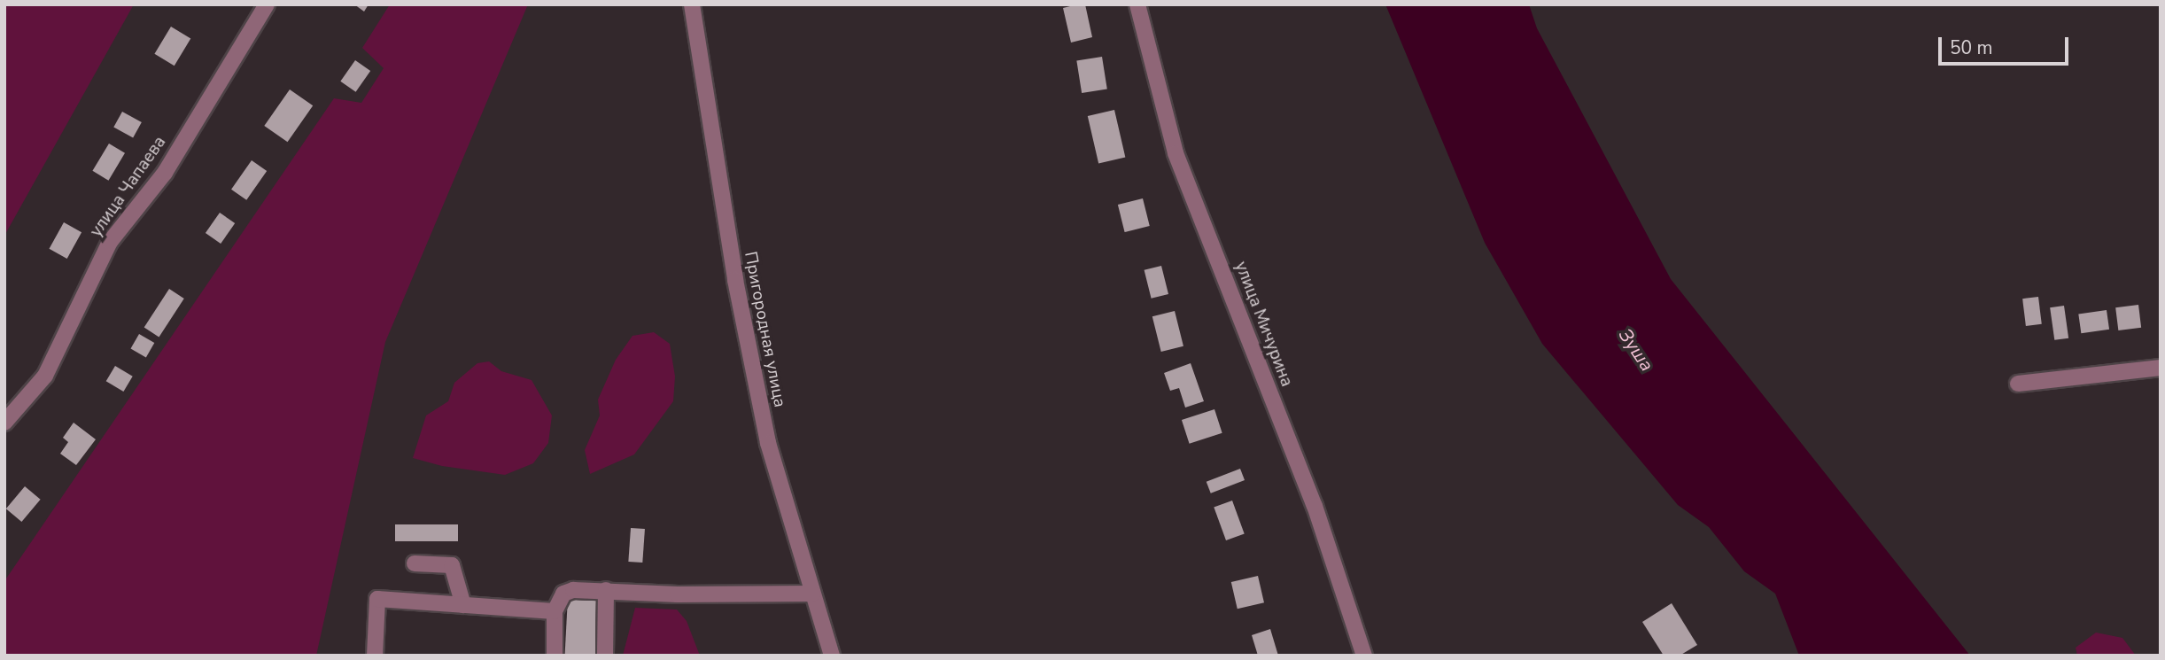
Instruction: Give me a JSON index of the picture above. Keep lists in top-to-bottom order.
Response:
{
  "streets": {
    "street": ["улица Чапаева", "улица Мичурина", "Пригородная улица"]
  },
  "water": ["Зуша"],
  "scale_bar": "50 m"
}
